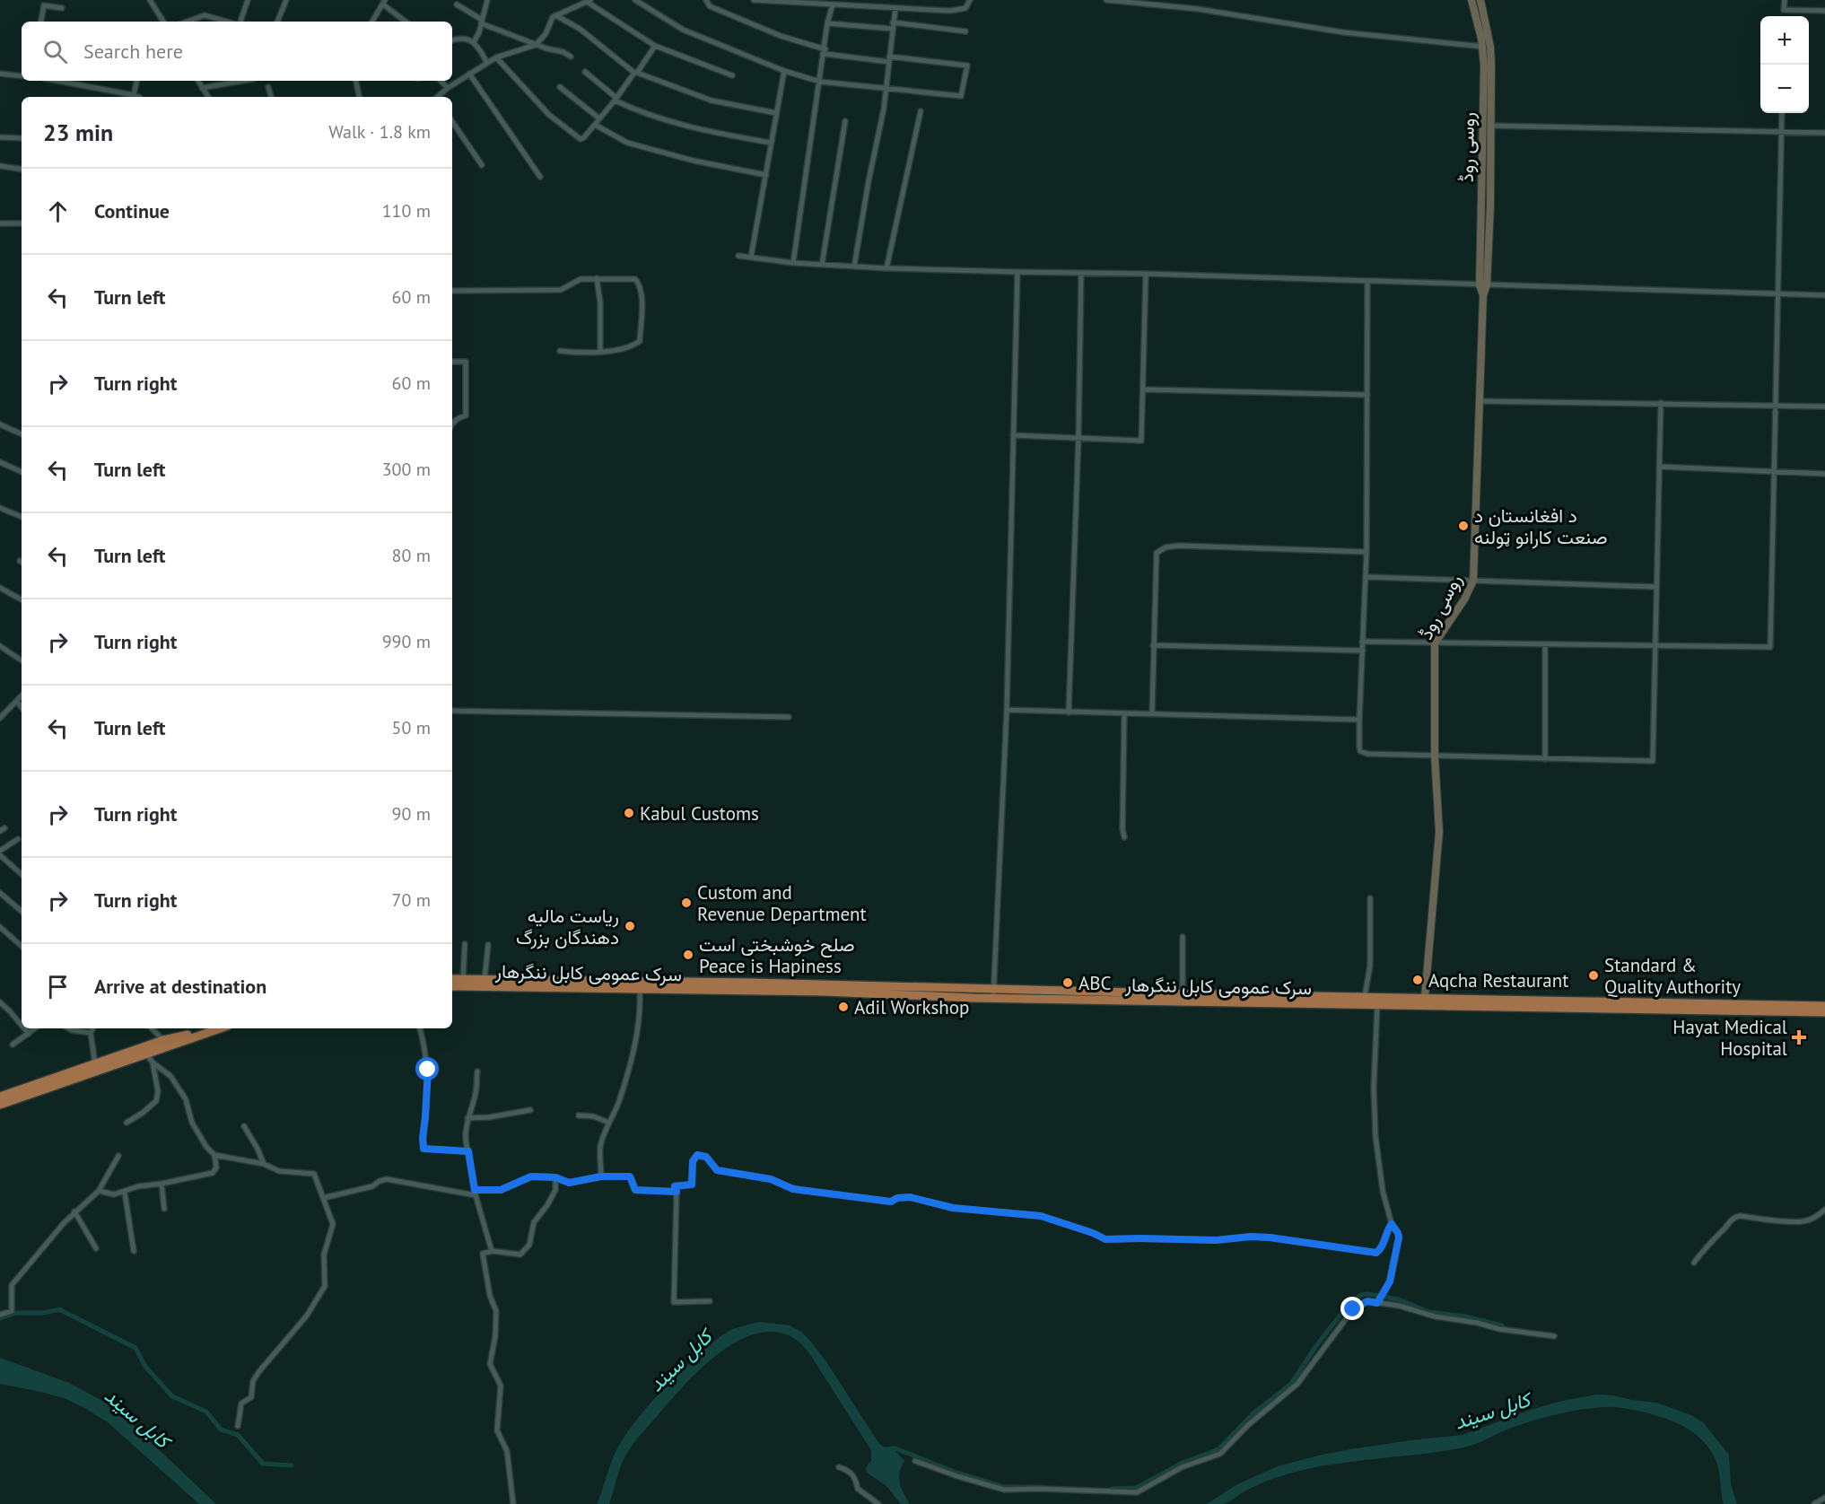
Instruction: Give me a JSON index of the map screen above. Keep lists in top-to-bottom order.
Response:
{
  "streets": {
    "highway": ["سرک عمومی کابل ننگرهار"],
    "main road": ["روسی روڈ"]
  },
  "crossings": [
    ["روسی روڈ", "سرک عمومی کابل ننگرهار"]
  ],
  "water": ["کابل سيند"],
  "places": {
    "other": [
      "د افغانستان د صنعت کارانو ټولنه",
      "Kabul Customs",
      "Custom and Revenue Department",
      "ریاست مالیه دهندگان بزرگ",
      "صلح خوشبختی است Peace is Hapiness",
      "Standard & Quality Authority",
      "Aqcha Restaurant",
      "ABC",
      "Adil Workshop"
    ],
    "health": ["Hayat Medical Hospital"]
  },
  "page": {
    "map_buttons": ["+", "−"],
    "search": "Search here",
    "heading": ["23 min", "Walk · 1.8 km"],
    "list": [
      ["Continue", "110 m"],
      ["Turn left", "60 m"],
      ["Turn right", "60 m"],
      ["Turn left", "300 m"],
      ["Turn left", "80 m"],
      ["Turn right", "990 m"],
      ["Turn left", "50 m"],
      ["Turn right", "90 m"],
      ["Turn right", "70 m"],
      "Arrive at destination"
    ]
  }
}
